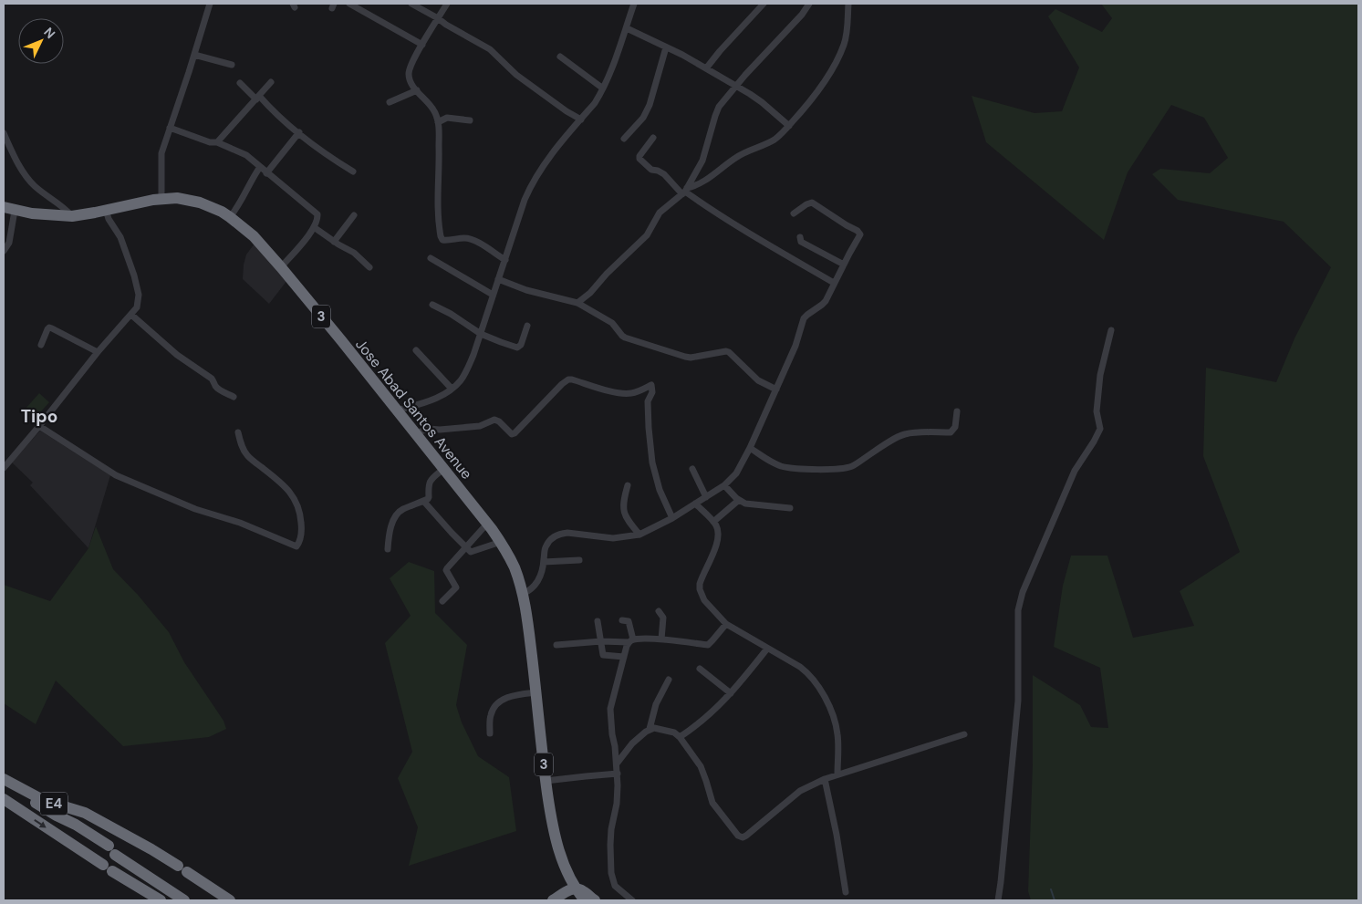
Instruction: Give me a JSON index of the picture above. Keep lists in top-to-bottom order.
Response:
{
  "streets": {
    "highway": ["3", "Jose Abad Santos Avenue", "E4"]
  },
  "districts": ["Tipo"],
  "north": "top right"
}
